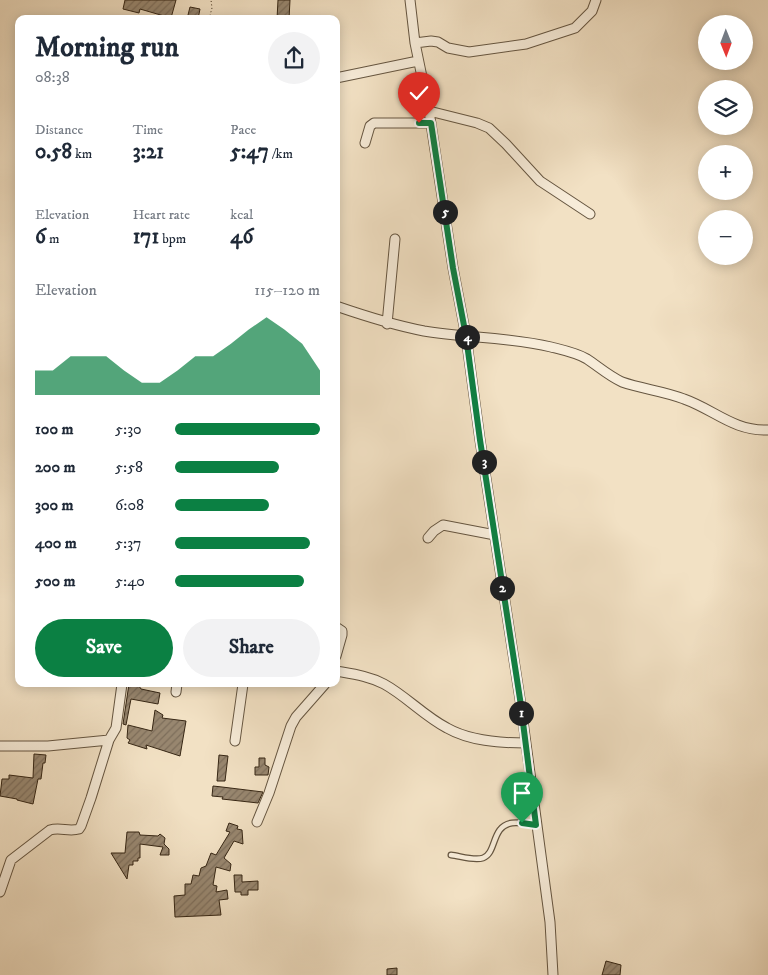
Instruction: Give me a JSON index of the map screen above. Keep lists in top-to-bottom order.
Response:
{
  "north": "bottom",
  "page": {
    "map_buttons": ["+", "−"],
    "heading": ["Morning run", "08:38"],
    "stats": [
      ["Distance", "0.58 km"],
      ["Time", "3:21"],
      ["Pace", "5:47 /km"],
      ["Elevation", "6 m"],
      ["Heart rate", "171 bpm"],
      ["kcal", "46"]
    ],
    "pins": [
      "5",
      "4",
      "3",
      "2",
      "1"
    ],
    "chart": ["Elevation", "115–120 m"],
    "list": [
      {
        "name": "100 m",
        "note": "5:30"
      },
      {
        "name": "200 m",
        "note": "5:58"
      },
      {
        "name": "300 m",
        "note": "6:08"
      },
      {
        "name": "400 m",
        "note": "5:37"
      },
      {
        "name": "500 m",
        "note": "5:40"
      }
    ],
    "buttons": ["Save", "Share"]
  }
}
